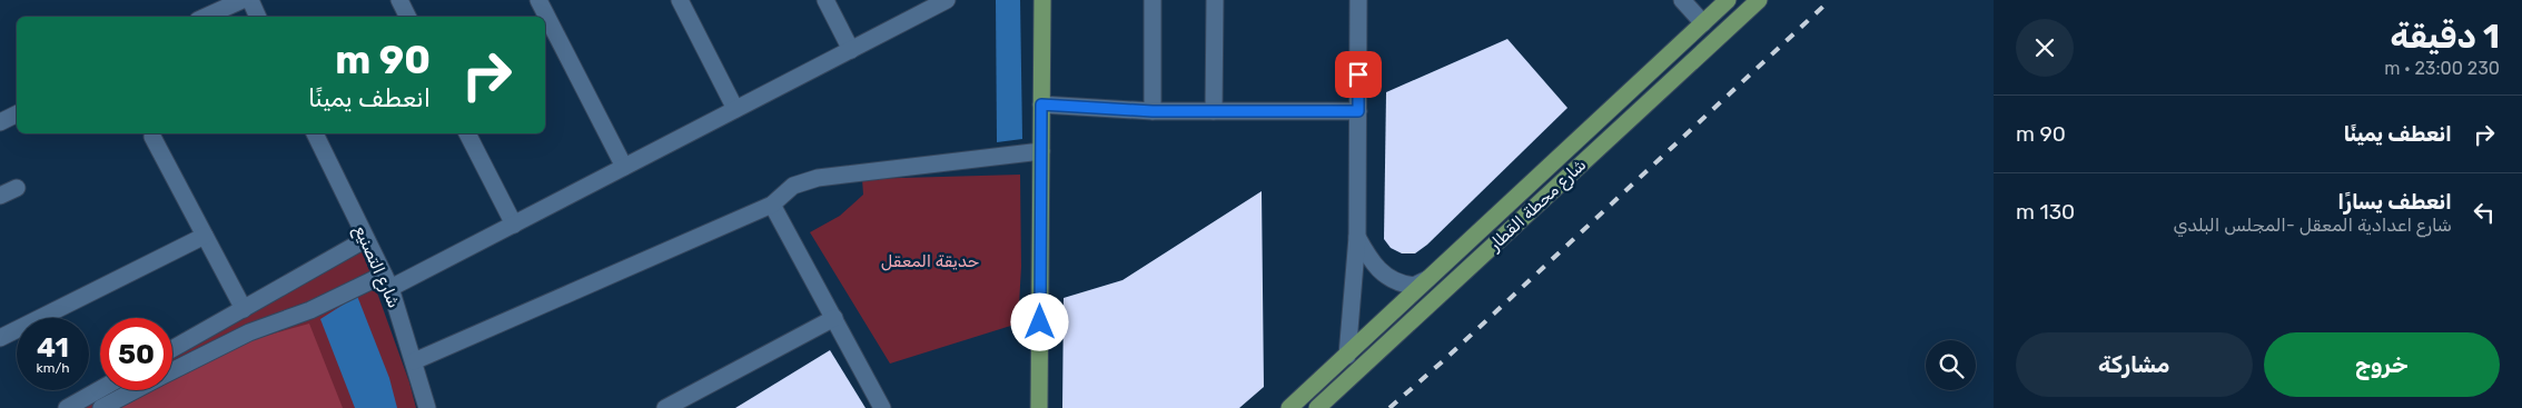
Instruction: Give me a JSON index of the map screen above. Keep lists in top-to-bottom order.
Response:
{
  "streets": {
    "main road": ["شارع محطة القطار"],
    "street": ["شارع التصنيع"]
  },
  "parks": ["حديقة المعقل"],
  "page": {
    "heading": ["1 دقيقة", "230 m · 23:00"],
    "turn": ["90 m", "انعطف يمينًا"],
    "list": [
      {
        "name": "انعطف يمينًا",
        "value": "90 m"
      },
      {
        "name": "انعطف يسارًا",
        "note": "شارع اعدادية المعقل -المجلس البلدي",
        "value": "130 m"
      }
    ],
    "speed": "41 km/h",
    "limit": "50",
    "buttons": ["خروج", "مشاركة"]
  }
}
